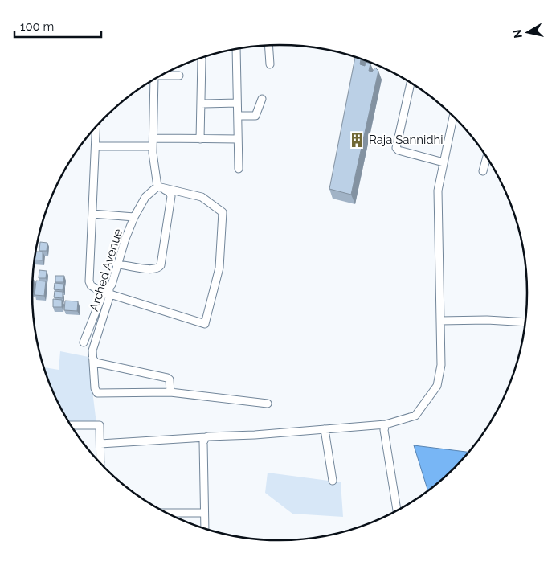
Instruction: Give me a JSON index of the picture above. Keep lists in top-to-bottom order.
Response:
{
  "streets": {
    "street": ["Arched Avenue"]
  },
  "places": {
    "building": ["Raja Sannidhi"]
  },
  "scale_bar": "100 m",
  "north": "left"
}
